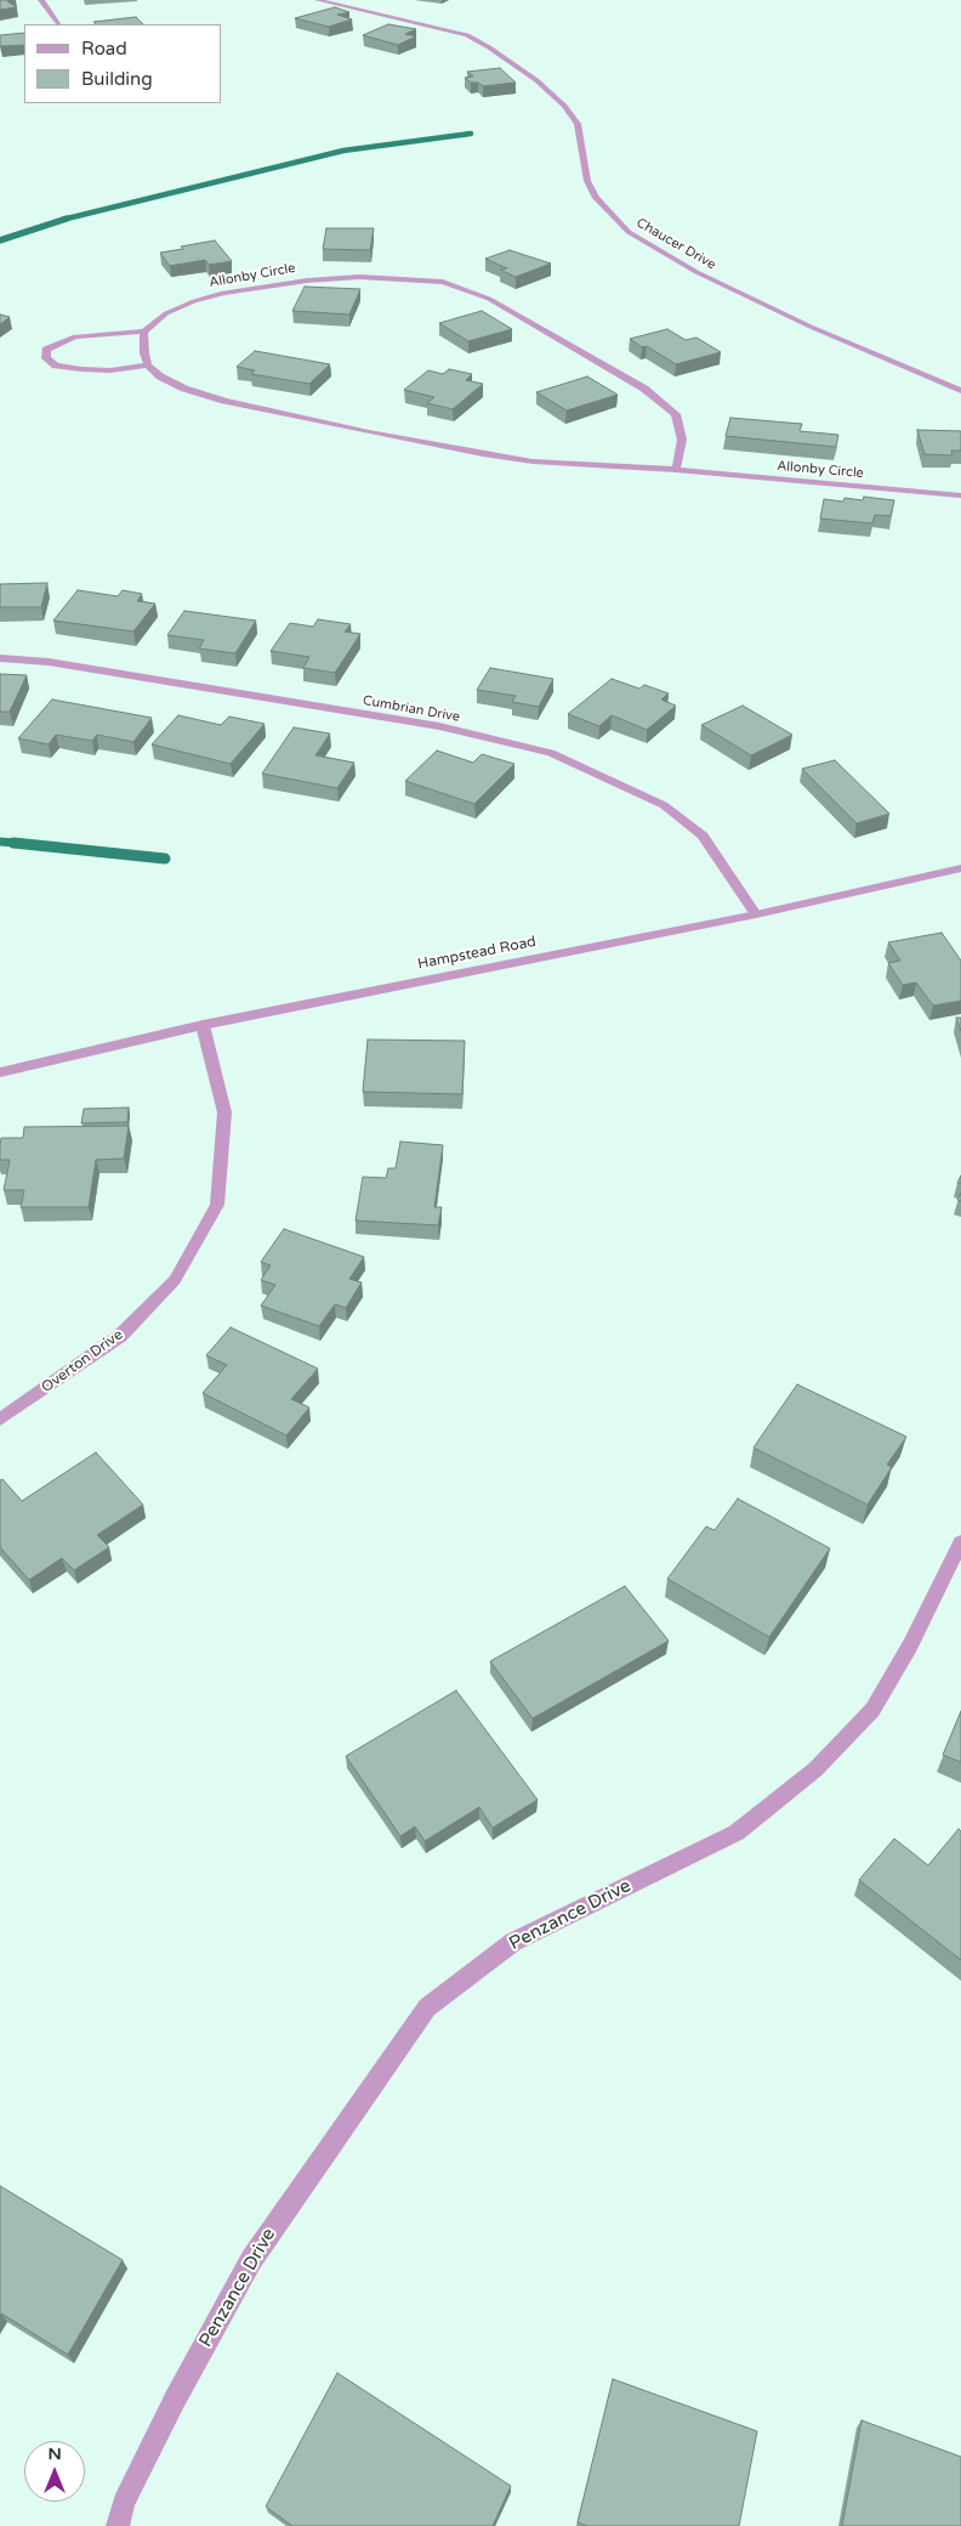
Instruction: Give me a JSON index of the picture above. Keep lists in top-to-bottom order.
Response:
{
  "streets": {
    "street": [
      "Chaucer Drive",
      "Allonby Circle",
      "Cumbrian Drive",
      "Hampstead Road",
      "Overton Drive",
      "Penzance Drive"
    ]
  },
  "crossings": [
    ["Cumbrian Drive", "Hampstead Road"],
    ["Hampstead Road", "Overton Drive"]
  ],
  "legend": ["Road", "Building"],
  "north": "top"
}
